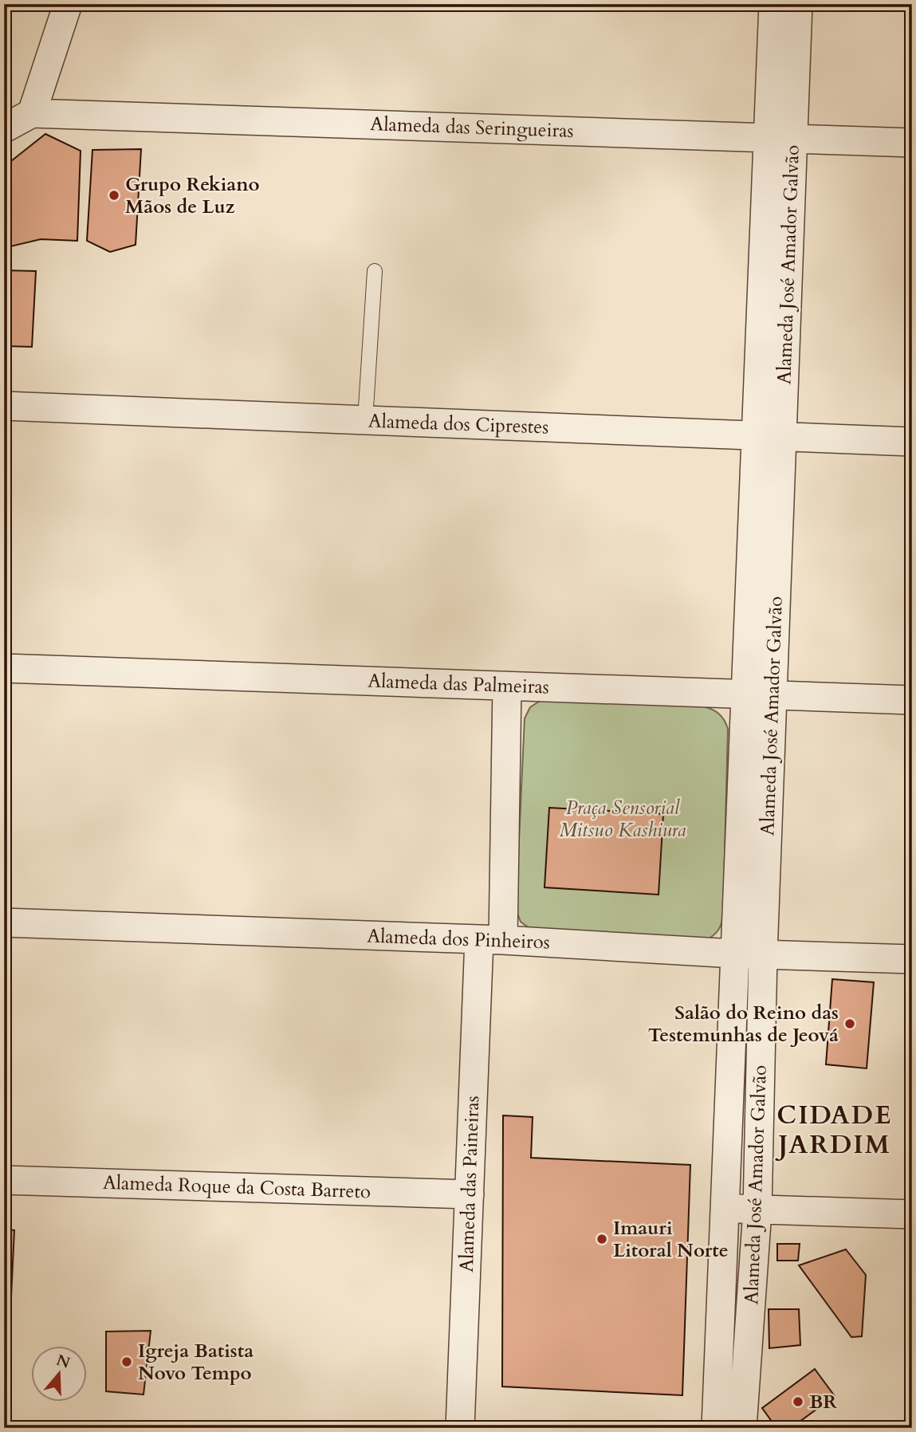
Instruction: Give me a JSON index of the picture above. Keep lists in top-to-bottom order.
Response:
{
  "streets": {
    "street": [
      "Alameda das Seringueiras",
      "Alameda José Amador Galvão",
      "Alameda dos Ciprestes",
      "Alameda das Palmeiras",
      "Alameda dos Pinheiros",
      "Alameda das Paineiras",
      "Alameda Roque da Costa Barreto"
    ]
  },
  "crossings": [
    ["Alameda das Seringueiras", "Alameda José Amador Galvão"],
    ["Alameda José Amador Galvão", "Alameda dos Ciprestes"],
    ["Alameda José Amador Galvão", "Alameda das Palmeiras"],
    ["Alameda José Amador Galvão", "Alameda dos Pinheiros"],
    ["Alameda das Palmeiras", "Alameda das Paineiras"],
    ["Alameda dos Pinheiros", "Alameda das Paineiras"],
    ["Alameda das Paineiras", "Alameda Roque da Costa Barreto"]
  ],
  "districts": ["CIDADE JARDIM"],
  "parks": ["Praça Sensorial Mitsuo Kashiura"],
  "places": [
    "Grupo Rekiano Mãos de Luz",
    "Salão do Reino das Testemunhas de Jeová",
    "Imauri Litoral Norte",
    "Igreja Batista Novo Tempo",
    "BR"
  ],
  "north": "top"
}
